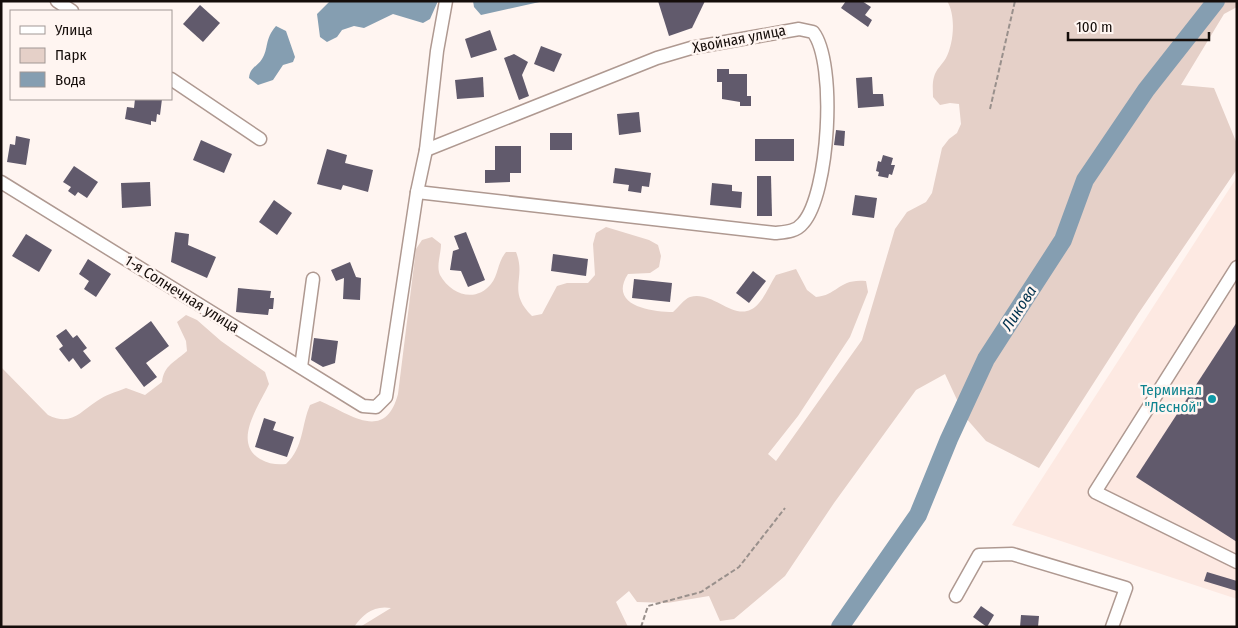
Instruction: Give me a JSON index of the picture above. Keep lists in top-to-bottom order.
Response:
{
  "streets": {
    "street": ["Хвойная улица", "1-я Солнечная улица"]
  },
  "crossings": [
    ["Хвойная улица", "1-я Солнечная улица"]
  ],
  "water": ["Ликова"],
  "places": ["Терминал \"Лесной\""],
  "legend": ["Улица", "Парк", "Вода"],
  "scale_bar": "100 m"
}
